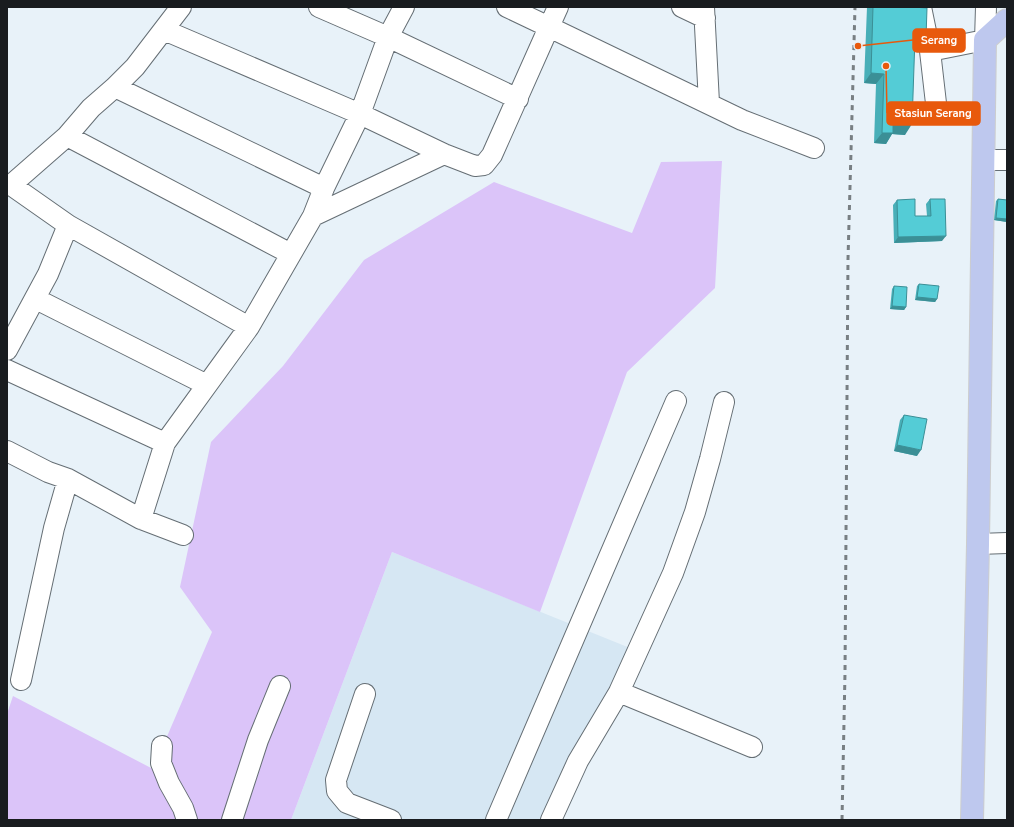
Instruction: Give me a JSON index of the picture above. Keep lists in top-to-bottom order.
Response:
{
  "places": ["Serang", "Stasiun Serang"]
}
